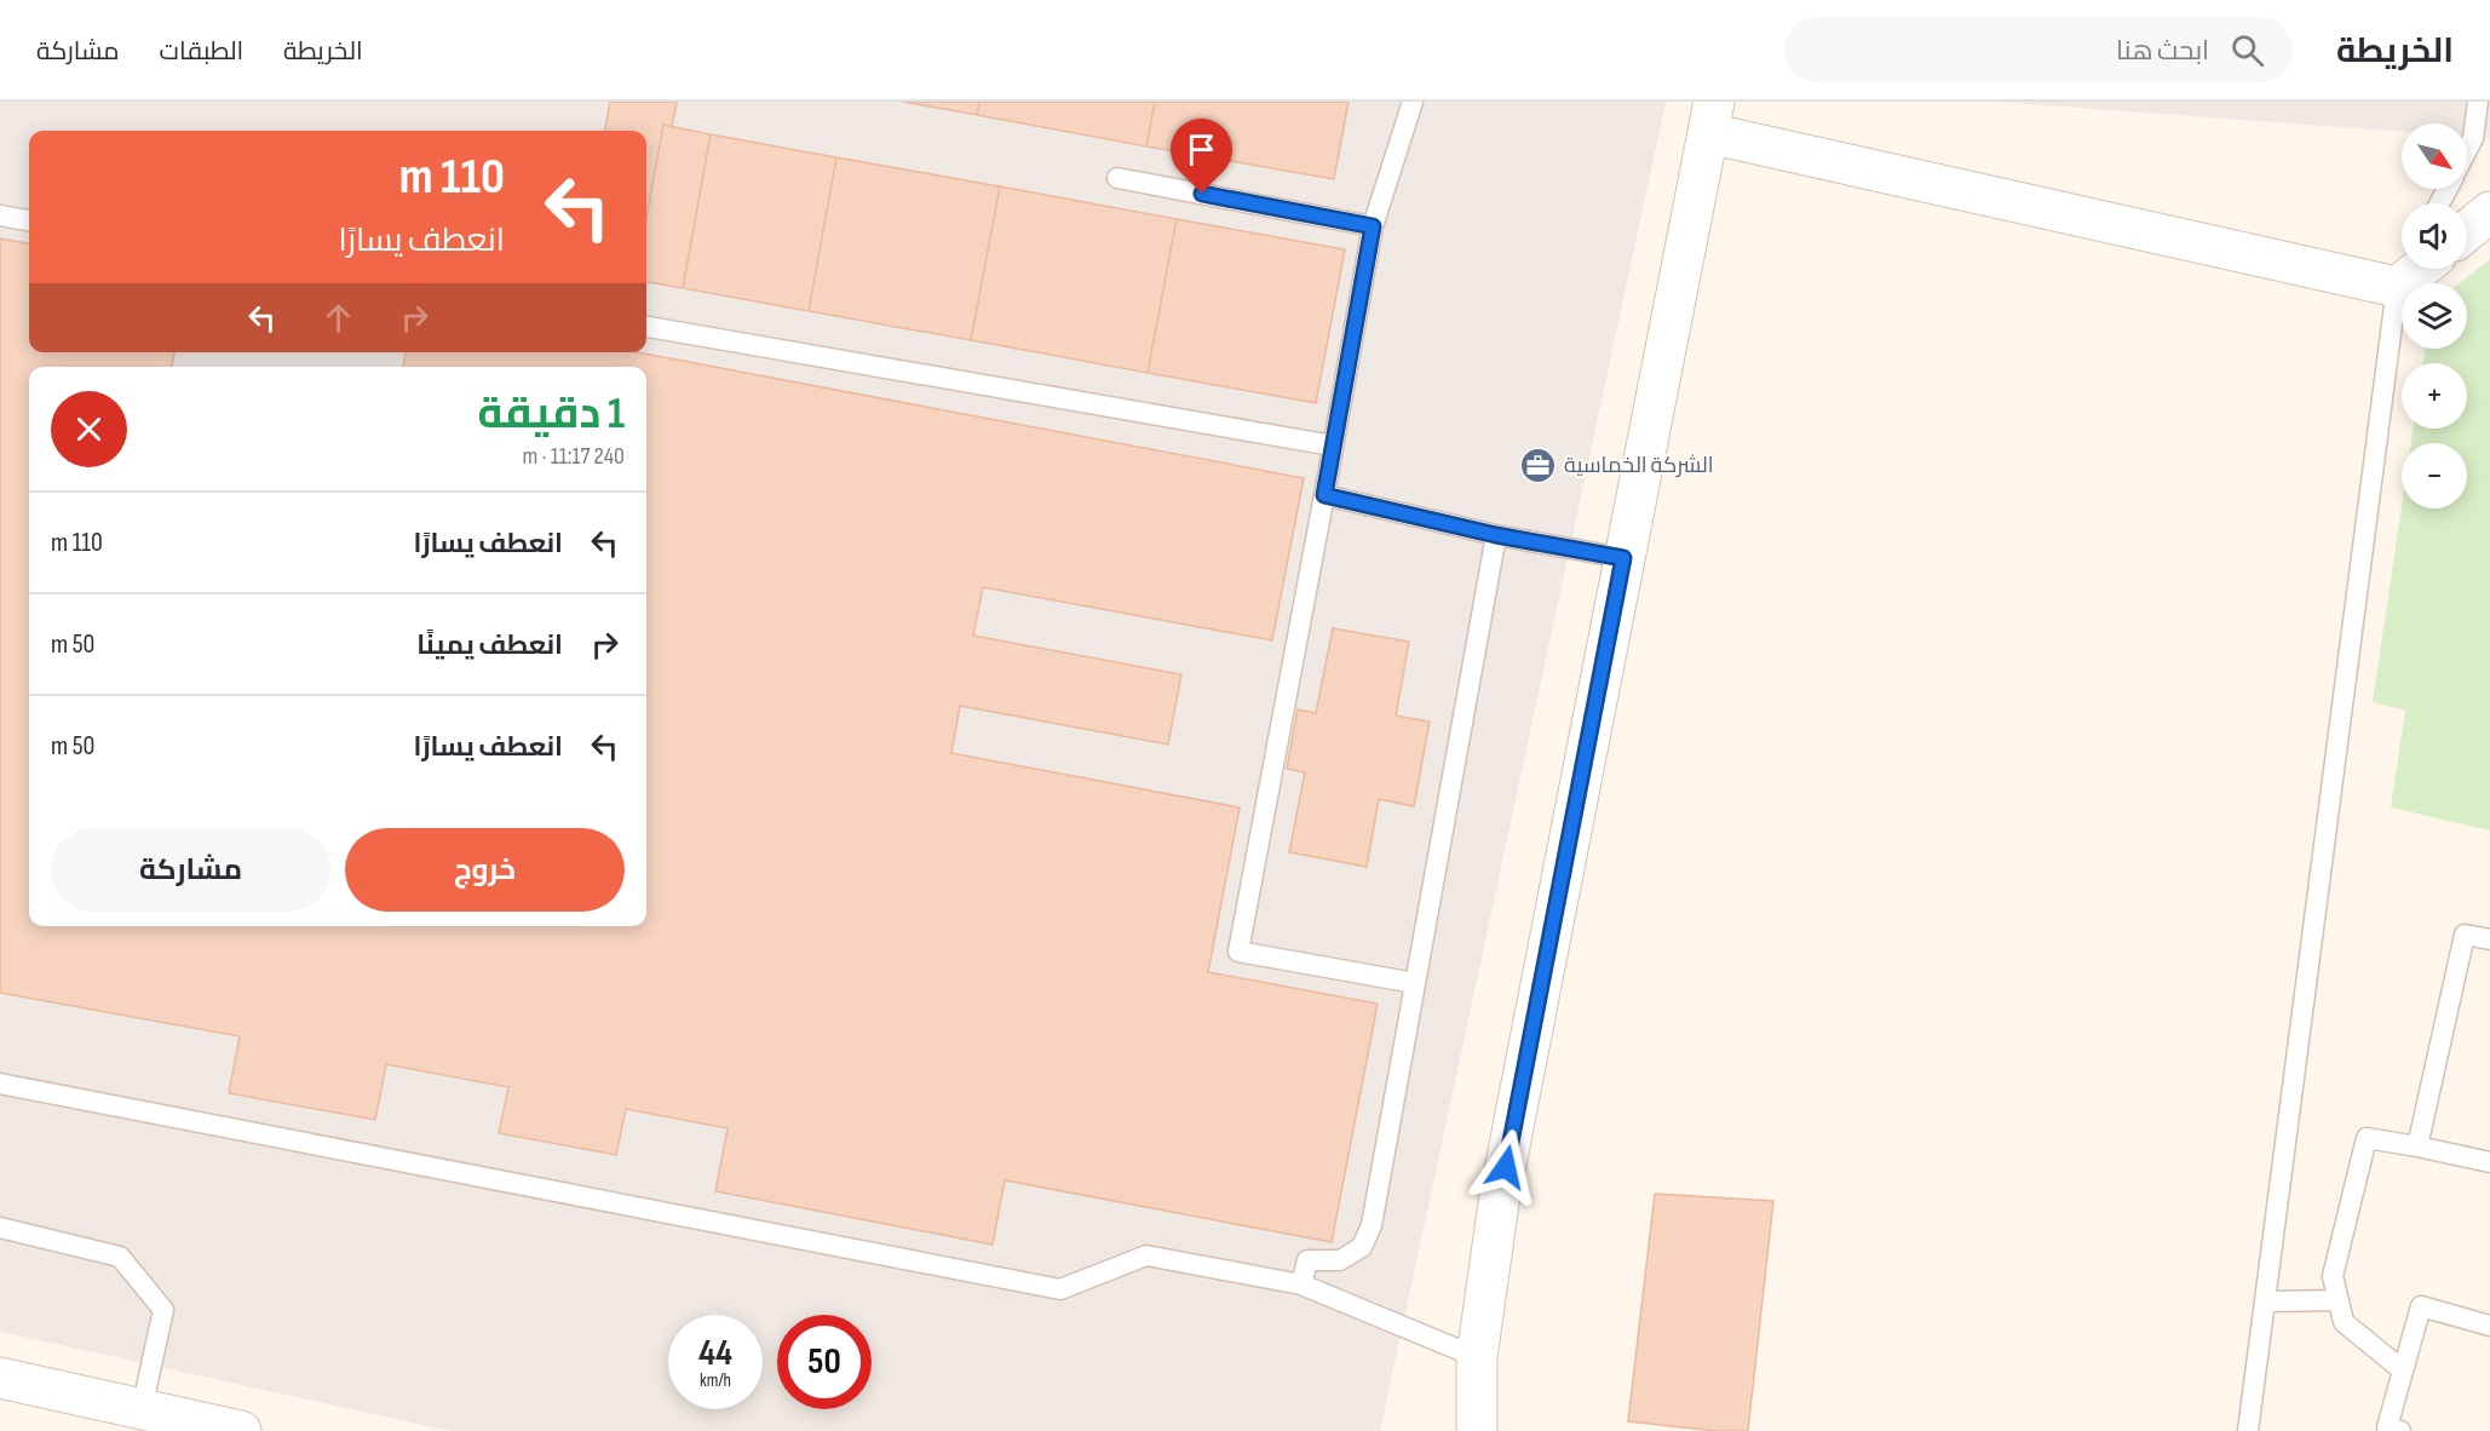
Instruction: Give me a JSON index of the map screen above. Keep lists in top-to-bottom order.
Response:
{
  "places": {
    "office": ["الشركة الخماسية"]
  },
  "north": "bottom right",
  "page": {
    "header": "الخريطة",
    "search": "ابحث هنا",
    "nav": ["الخريطة", "الطبقات", "مشاركة"],
    "map_buttons": ["+", "−"],
    "turn": ["110 m", "انعطف يسارًا"],
    "heading": ["1 دقيقة", "240 m · 11:17"],
    "list": [
      {
        "name": "انعطف يسارًا",
        "value": "110 m"
      },
      {
        "name": "انعطف يمينًا",
        "value": "50 m"
      },
      {
        "name": "انعطف يسارًا",
        "value": "50 m"
      }
    ],
    "buttons": ["خروج", "مشاركة"],
    "speed": "44 km/h",
    "limit": "50"
  }
}
